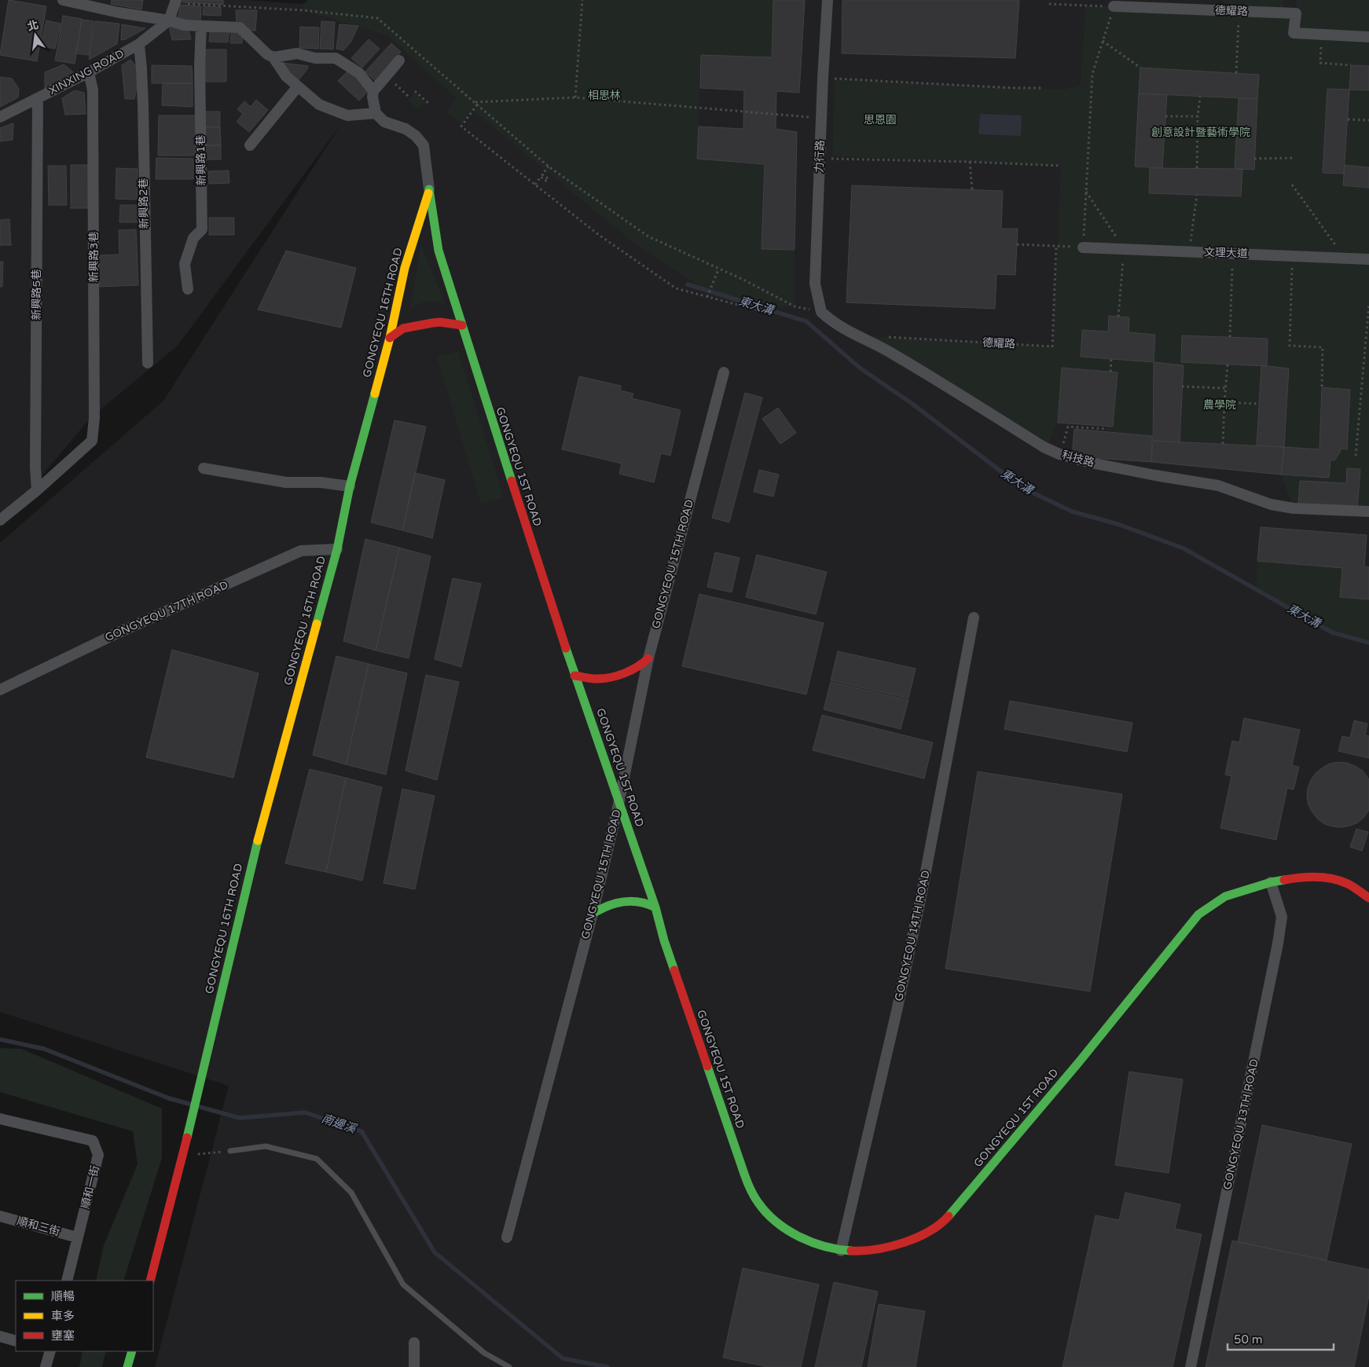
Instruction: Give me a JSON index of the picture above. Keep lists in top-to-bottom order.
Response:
{
  "streets": {
    "street": [
      "德耀路",
      "XINXING ROAD",
      "力行路",
      "新興路1巷",
      "新興路2巷",
      "文理大道",
      "新興路3巷",
      "新興路5巷",
      "GONGYEQU 16TH ROAD",
      "科技路",
      "GONGYEQU 1ST ROAD",
      "GONGYEQU 15TH ROAD",
      "GONGYEQU 17TH ROAD",
      "GONGYEQU 14TH ROAD",
      "GONGYEQU 13TH ROAD",
      "順和一街",
      "順和三街"
    ]
  },
  "crossings": [
    ["XINXING ROAD", "新興路2巷"],
    ["XINXING ROAD", "新興路3巷"],
    ["XINXING ROAD", "新興路5巷"],
    ["力行路", "科技路"],
    ["新興路3巷", "新興路5巷"],
    ["GONGYEQU 16TH ROAD", "GONGYEQU 1ST ROAD"],
    ["GONGYEQU 16TH ROAD", "GONGYEQU 17TH ROAD"],
    ["GONGYEQU 1ST ROAD", "GONGYEQU 15TH ROAD"],
    ["GONGYEQU 1ST ROAD", "GONGYEQU 14TH ROAD"],
    ["GONGYEQU 1ST ROAD", "GONGYEQU 13TH ROAD"],
    ["順和一街", "順和三街"]
  ],
  "water": ["東大溝", "南邊溪"],
  "parks": [
    "相思林",
    "思恩園",
    "創意設計暨藝術學院",
    "農學院"
  ],
  "legend": ["順暢", "車多", "壅塞"],
  "scale_bar": "50 m",
  "north": "top"
}
